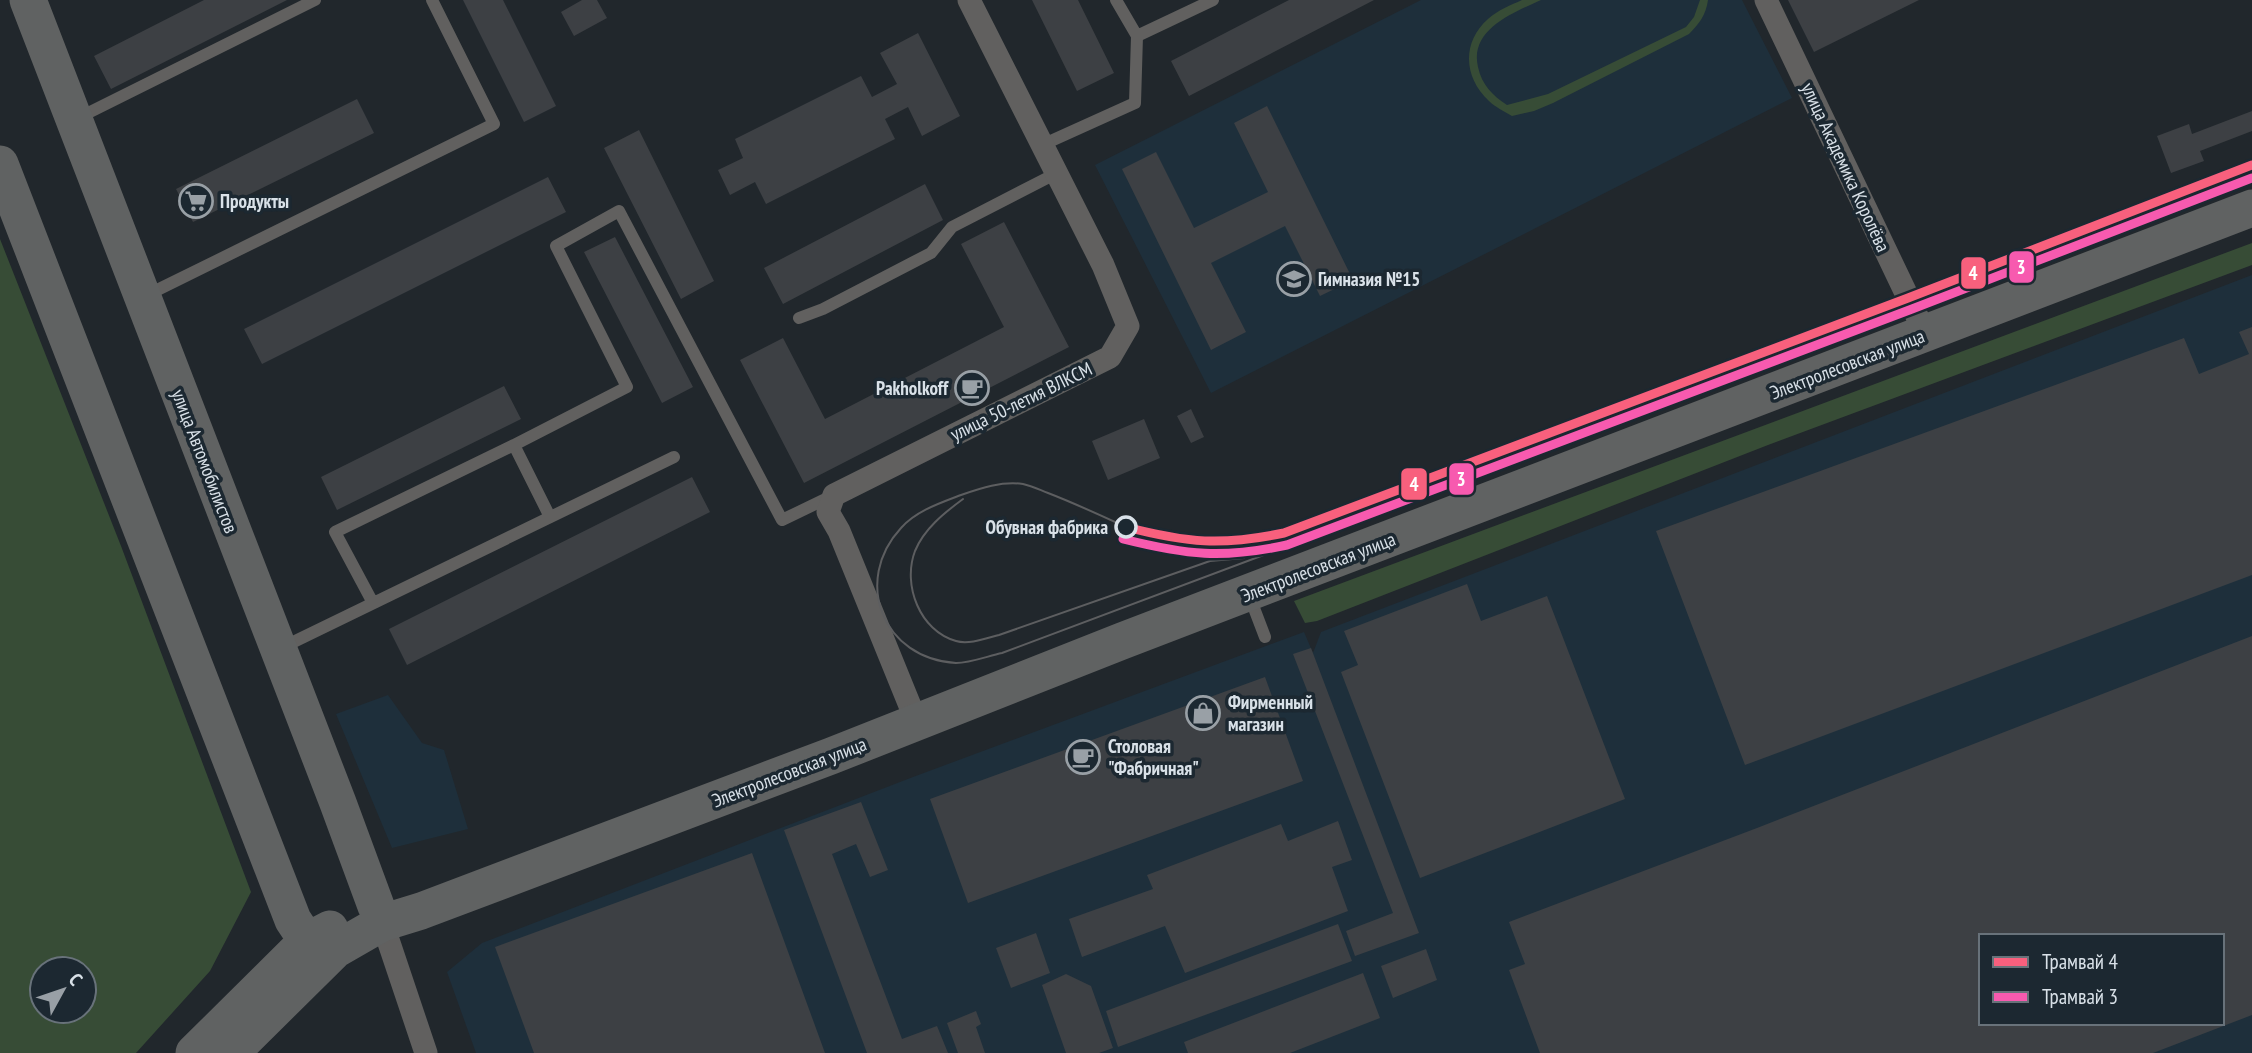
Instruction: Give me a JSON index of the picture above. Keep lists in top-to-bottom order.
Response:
{
  "streets": {
    "main road": ["Электролесовская улица", "улица Автомобилистов"],
    "street": ["улица Академика Королёва", "улица 50-летия ВЛКСМ"]
  },
  "crossings": [
    ["улица Академика Королёва", "Электролесовская улица"],
    ["Электролесовская улица", "улица Автомобилистов"]
  ],
  "places": {
    "supermarket": ["Продукты"],
    "school or university": ["Гимназия №15"],
    "cafe": ["Pakholkoff", "Столовая \"Фабричная\""],
    "other": ["Обувная фабрика"],
    "shop": ["Фирменный магазин"]
  },
  "lines": ["tram line 4", "tram line 3"],
  "legend": ["Трамвай 4", "Трамвай 3"],
  "north": "top right"
}
